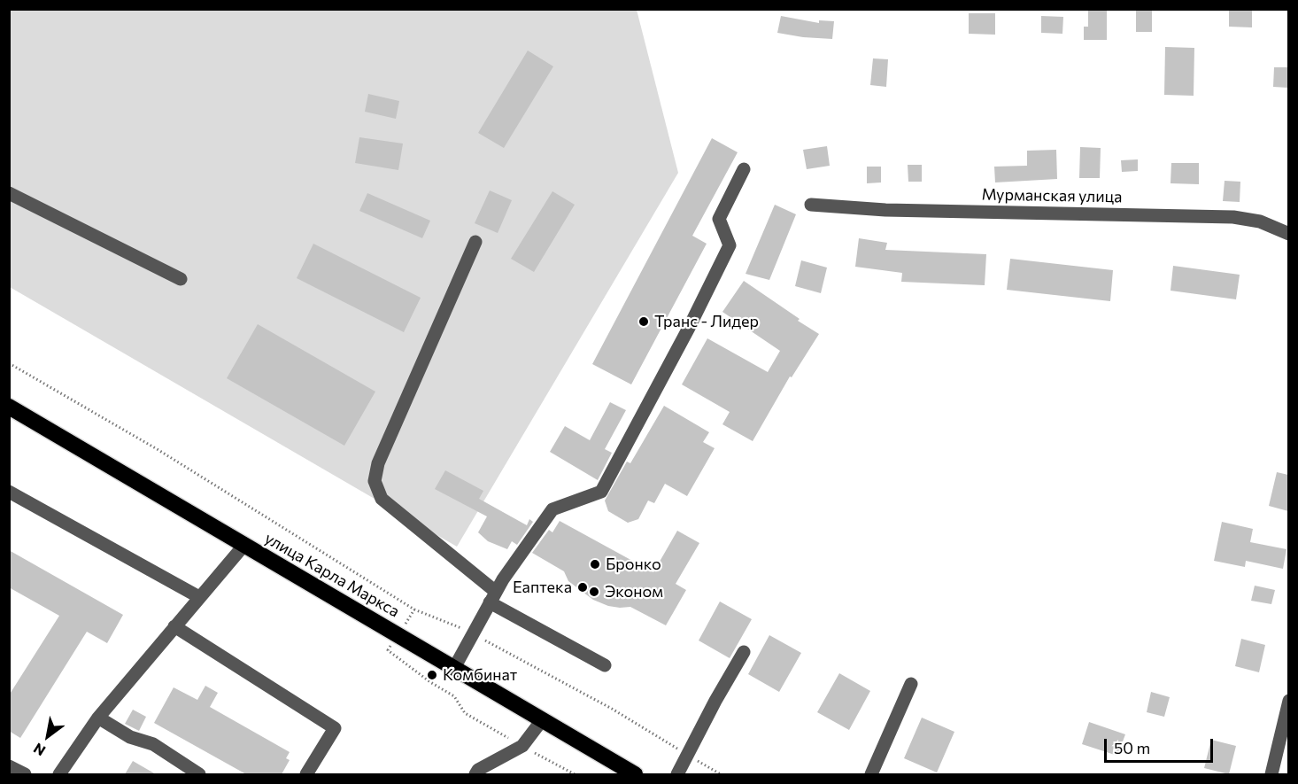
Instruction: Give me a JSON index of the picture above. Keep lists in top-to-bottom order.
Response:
{
  "streets": {
    "highway": ["улица Карла Маркса"],
    "street": ["Мурманская улица"]
  },
  "places": [
    "Транс - Лидер",
    "Бронко",
    "Еаптека",
    "Эконом",
    "Комбинат"
  ],
  "scale_bar": "50 m",
  "north": "bottom left"
}
